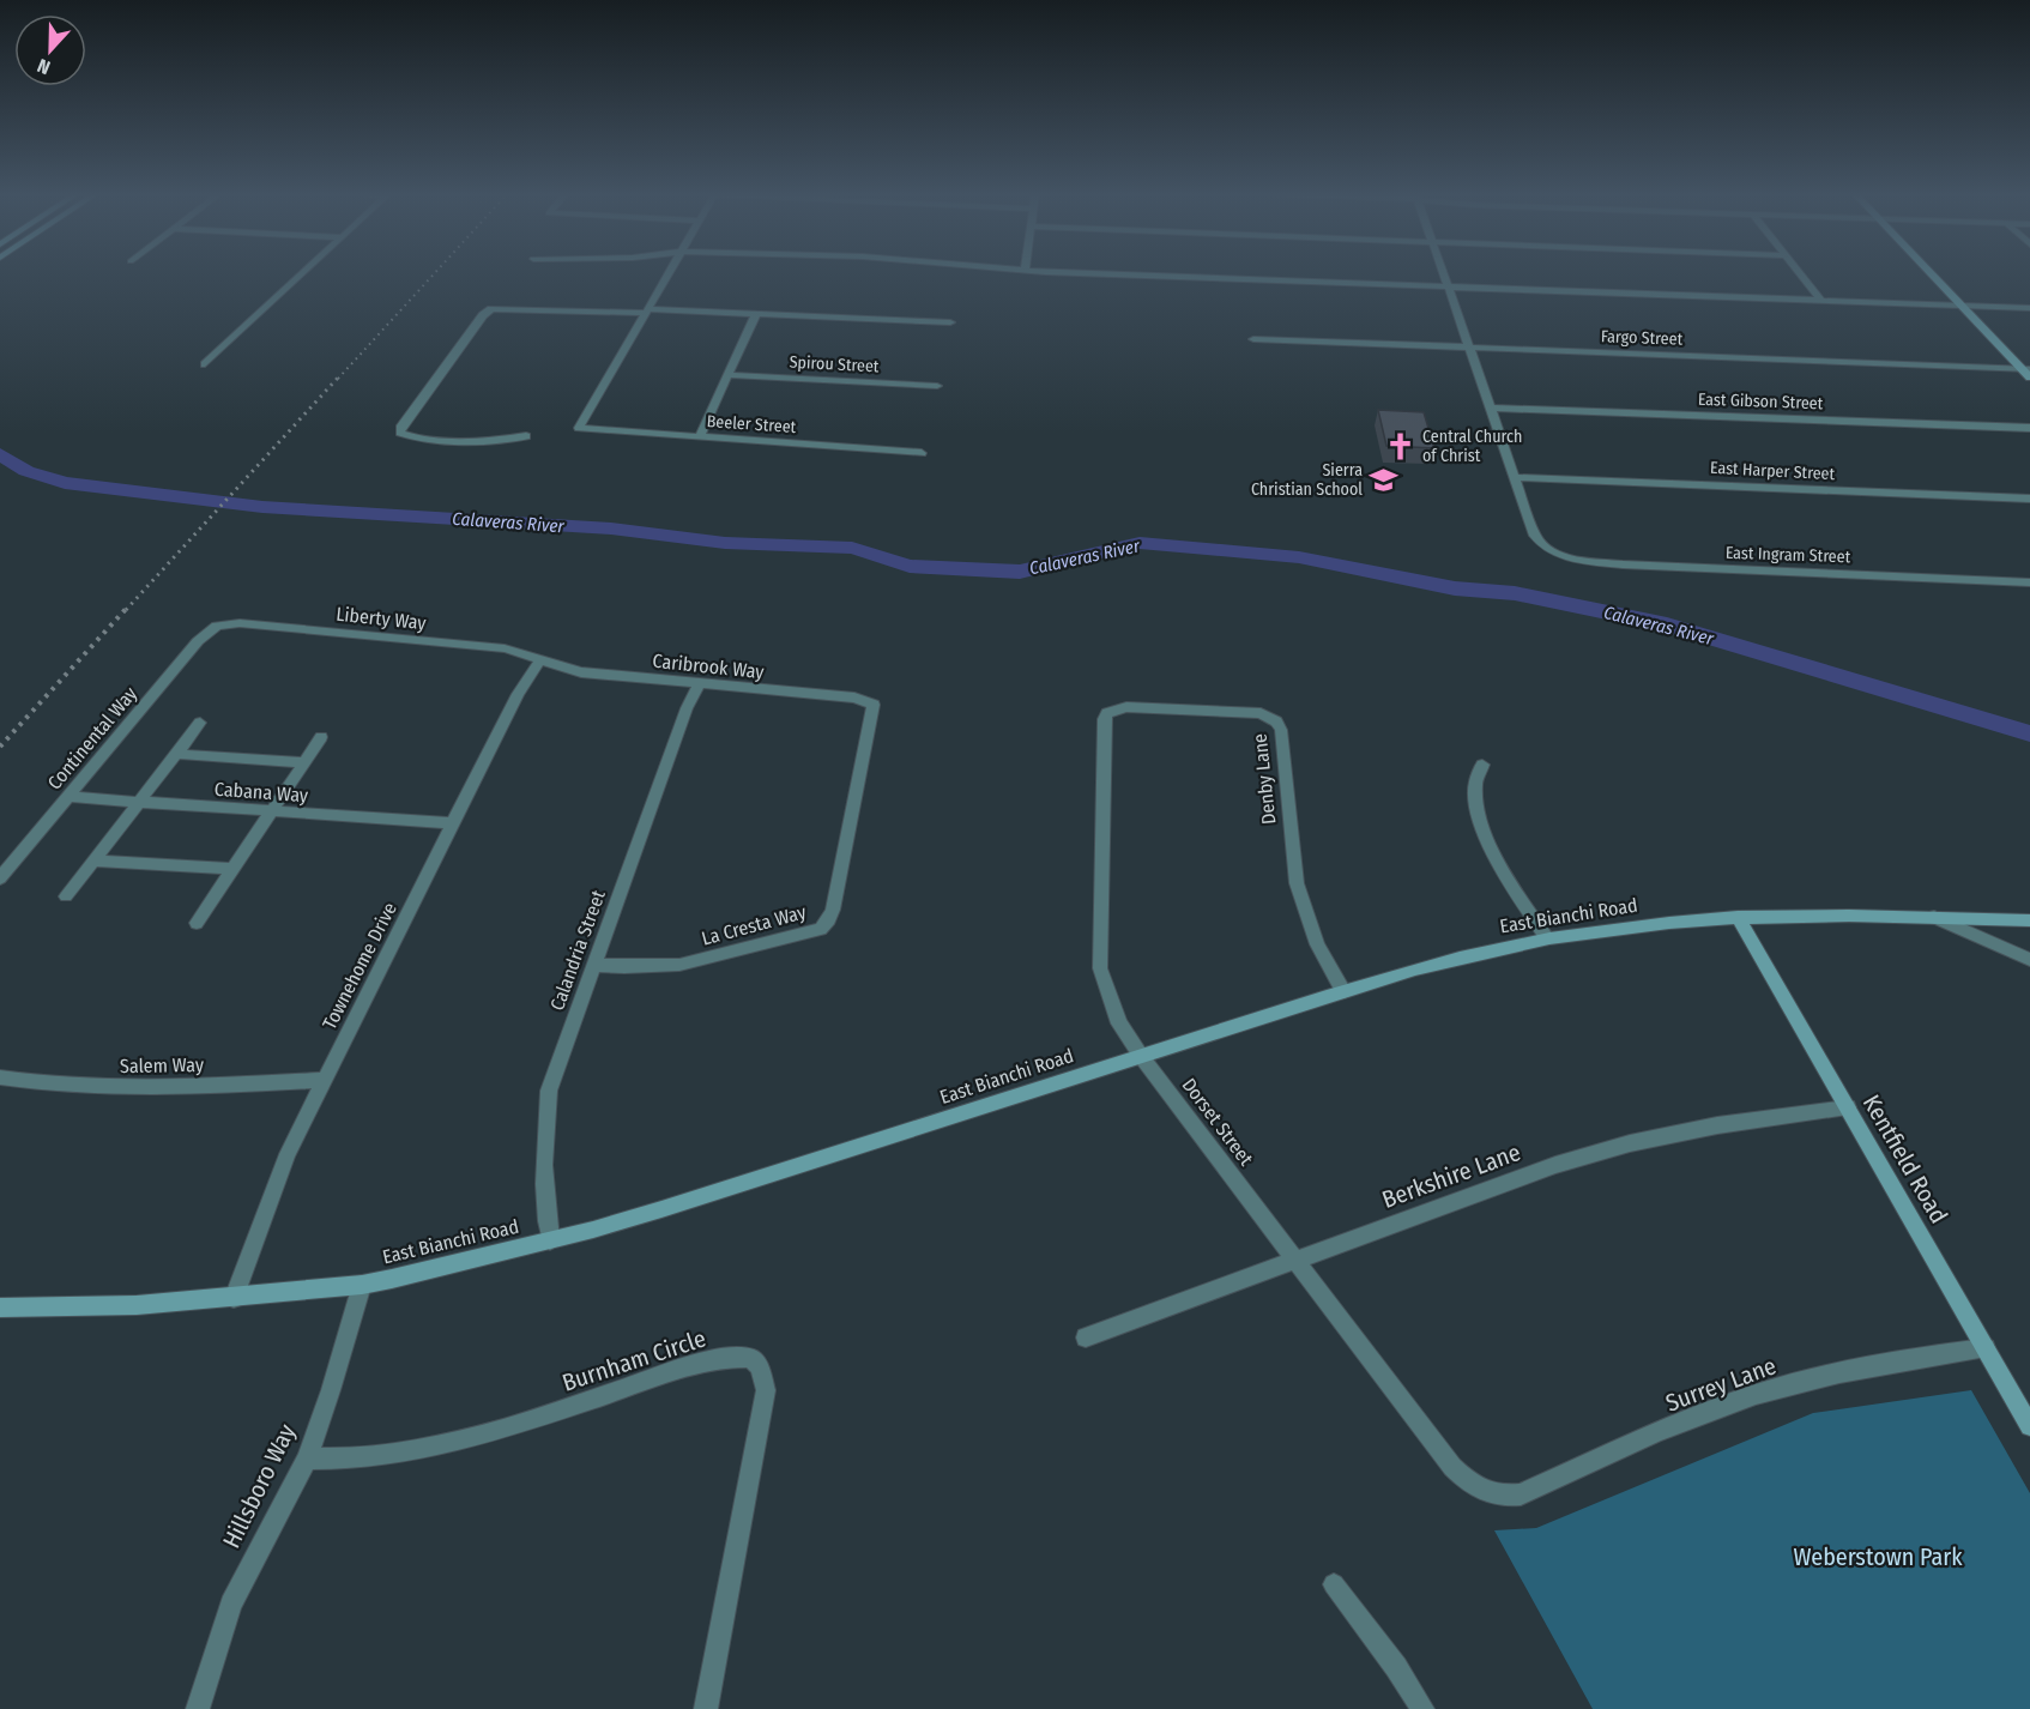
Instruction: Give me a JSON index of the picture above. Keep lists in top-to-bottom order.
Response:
{
  "streets": {
    "street": [
      "Fargo Street",
      "Spirou Street",
      "East Gibson Street",
      "Beeler Street",
      "East Harper Street",
      "East Ingram Street",
      "Liberty Way",
      "Caribrook Way",
      "Continental Way",
      "Denby Lane",
      "Cabana Way",
      "East Bianchi Road",
      "La Cresta Way",
      "Calandria Street",
      "Townehome Drive",
      "Salem Way",
      "Dorset Street",
      "Kentfield Road",
      "Berkshire Lane",
      "Burnham Circle",
      "Surrey Lane",
      "Hillsboro Way"
    ]
  },
  "crossings": [
    ["East Harper Street", "East Ingram Street"],
    ["Liberty Way", "Caribrook Way"],
    ["Liberty Way", "Continental Way"],
    ["Liberty Way", "Townehome Drive"],
    ["Caribrook Way", "La Cresta Way"],
    ["Caribrook Way", "Calandria Street"],
    ["Caribrook Way", "Townehome Drive"],
    ["Continental Way", "Cabana Way"],
    ["Denby Lane", "East Bianchi Road"],
    ["Denby Lane", "Dorset Street"],
    ["Cabana Way", "Townehome Drive"],
    ["East Bianchi Road", "Calandria Street"],
    ["East Bianchi Road", "Townehome Drive"],
    ["East Bianchi Road", "Dorset Street"],
    ["East Bianchi Road", "Kentfield Road"],
    ["East Bianchi Road", "Hillsboro Way"],
    ["La Cresta Way", "Calandria Street"],
    ["Townehome Drive", "Salem Way"],
    ["Dorset Street", "Berkshire Lane"],
    ["Dorset Street", "Surrey Lane"],
    ["Kentfield Road", "Berkshire Lane"],
    ["Kentfield Road", "Surrey Lane"],
    ["Burnham Circle", "Hillsboro Way"]
  ],
  "water": ["Calaveras River"],
  "parks": ["Weberstown Park"],
  "places": {
    "church": ["Central Church of Christ"],
    "school or university": ["Sierra Christian School"]
  },
  "north": "bottom"
}
